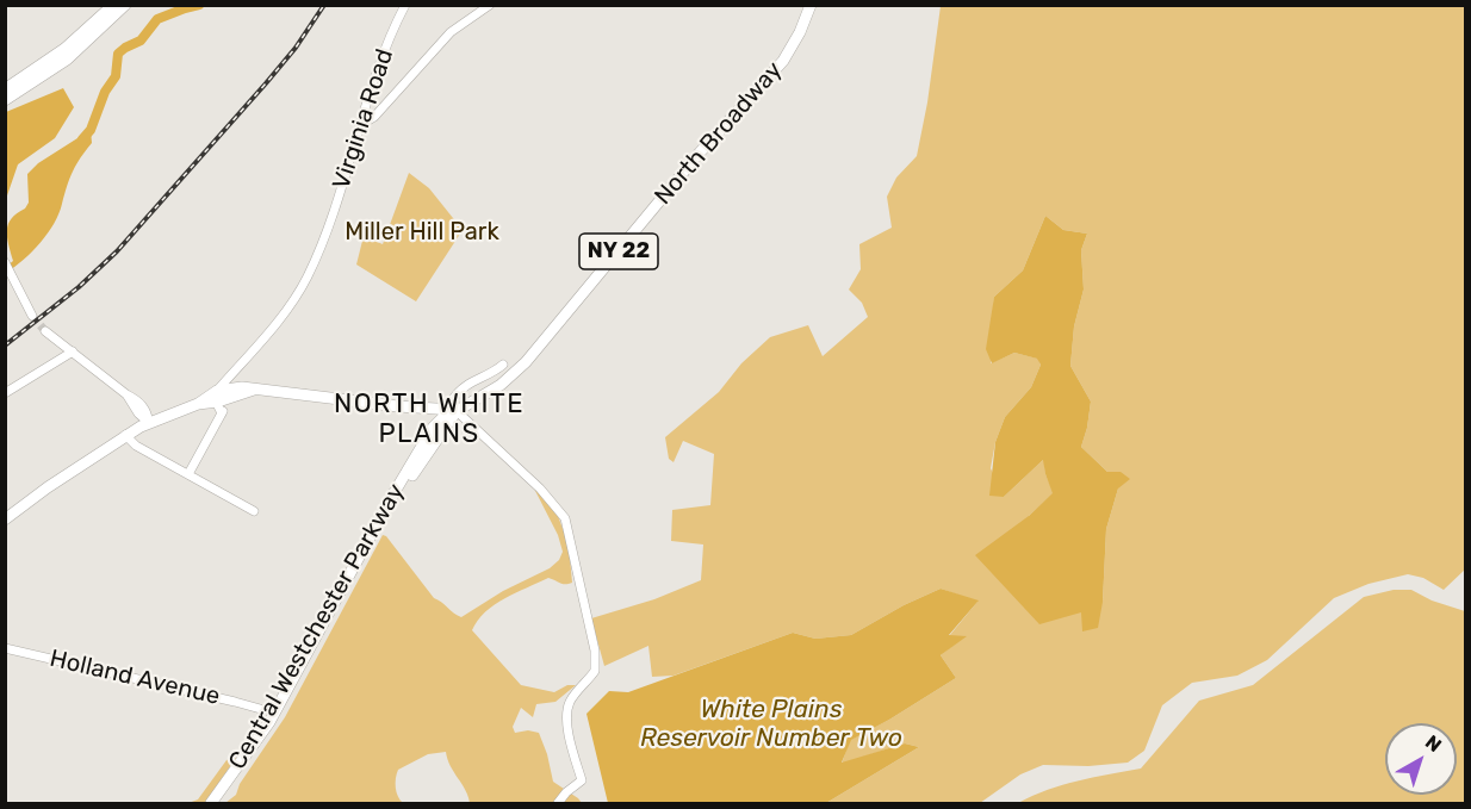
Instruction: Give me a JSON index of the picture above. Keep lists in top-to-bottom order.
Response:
{
  "streets": {
    "main road": ["North Broadway", "NY 22", "Central Westchester Parkway"],
    "street": ["Virginia Road", "Holland Avenue"]
  },
  "crossings": [
    ["North Broadway", "Central Westchester Parkway"]
  ],
  "districts": ["NORTH WHITE PLAINS"],
  "water": ["White Plains Reservoir Number Two"],
  "parks": ["Miller Hill Park"],
  "north": "top right"
}
